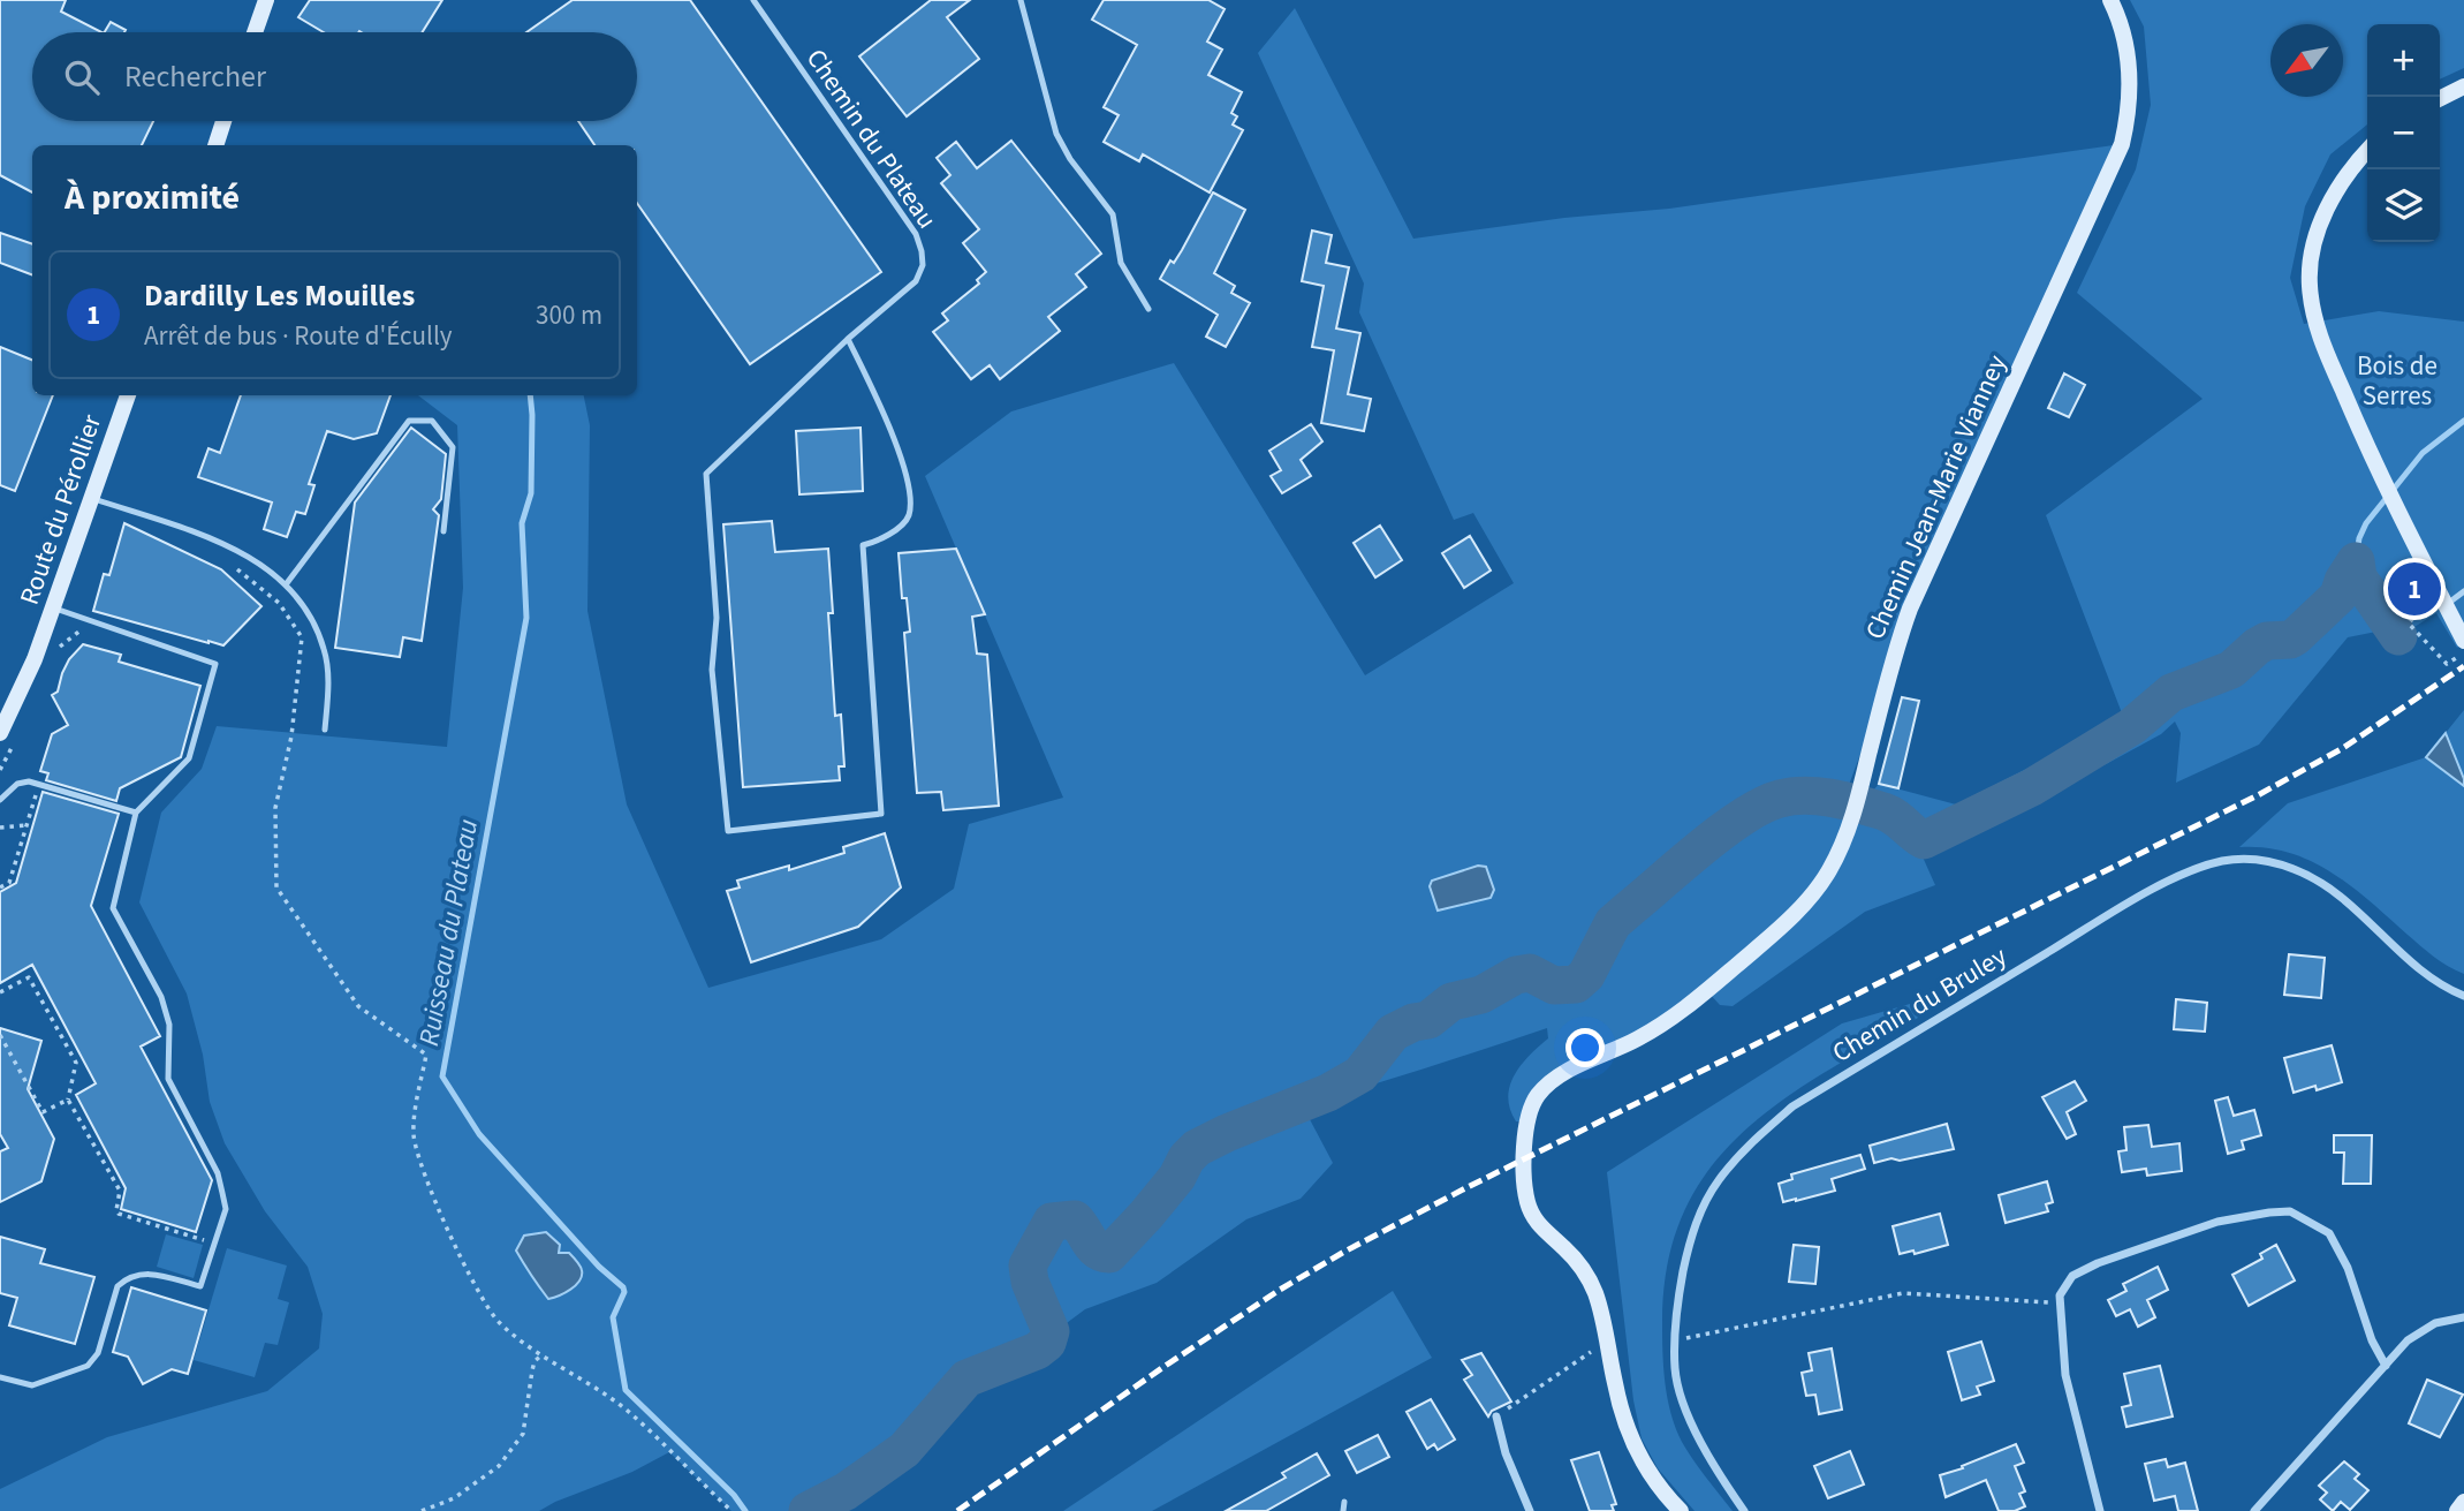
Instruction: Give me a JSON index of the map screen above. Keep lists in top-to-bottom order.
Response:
{
  "streets": {
    "street": ["Chemin Jean-Marie Vianney", "Route du Pérollier", "Chemin du Bruley"],
    "lane": ["Chemin du Plateau"]
  },
  "water": ["Ruisseau du Plateau"],
  "parks": ["Bois de Serres"],
  "north": "bottom left",
  "page": {
    "map_buttons": ["+", "−"],
    "search": "Rechercher",
    "heading": "À proximité",
    "list": [
      {
        "mark": "1",
        "name": "Dardilly Les Mouilles",
        "note": "Arrêt de bus · Route d'Écully",
        "value": "300 m"
      }
    ],
    "pins": "1"
  }
}
